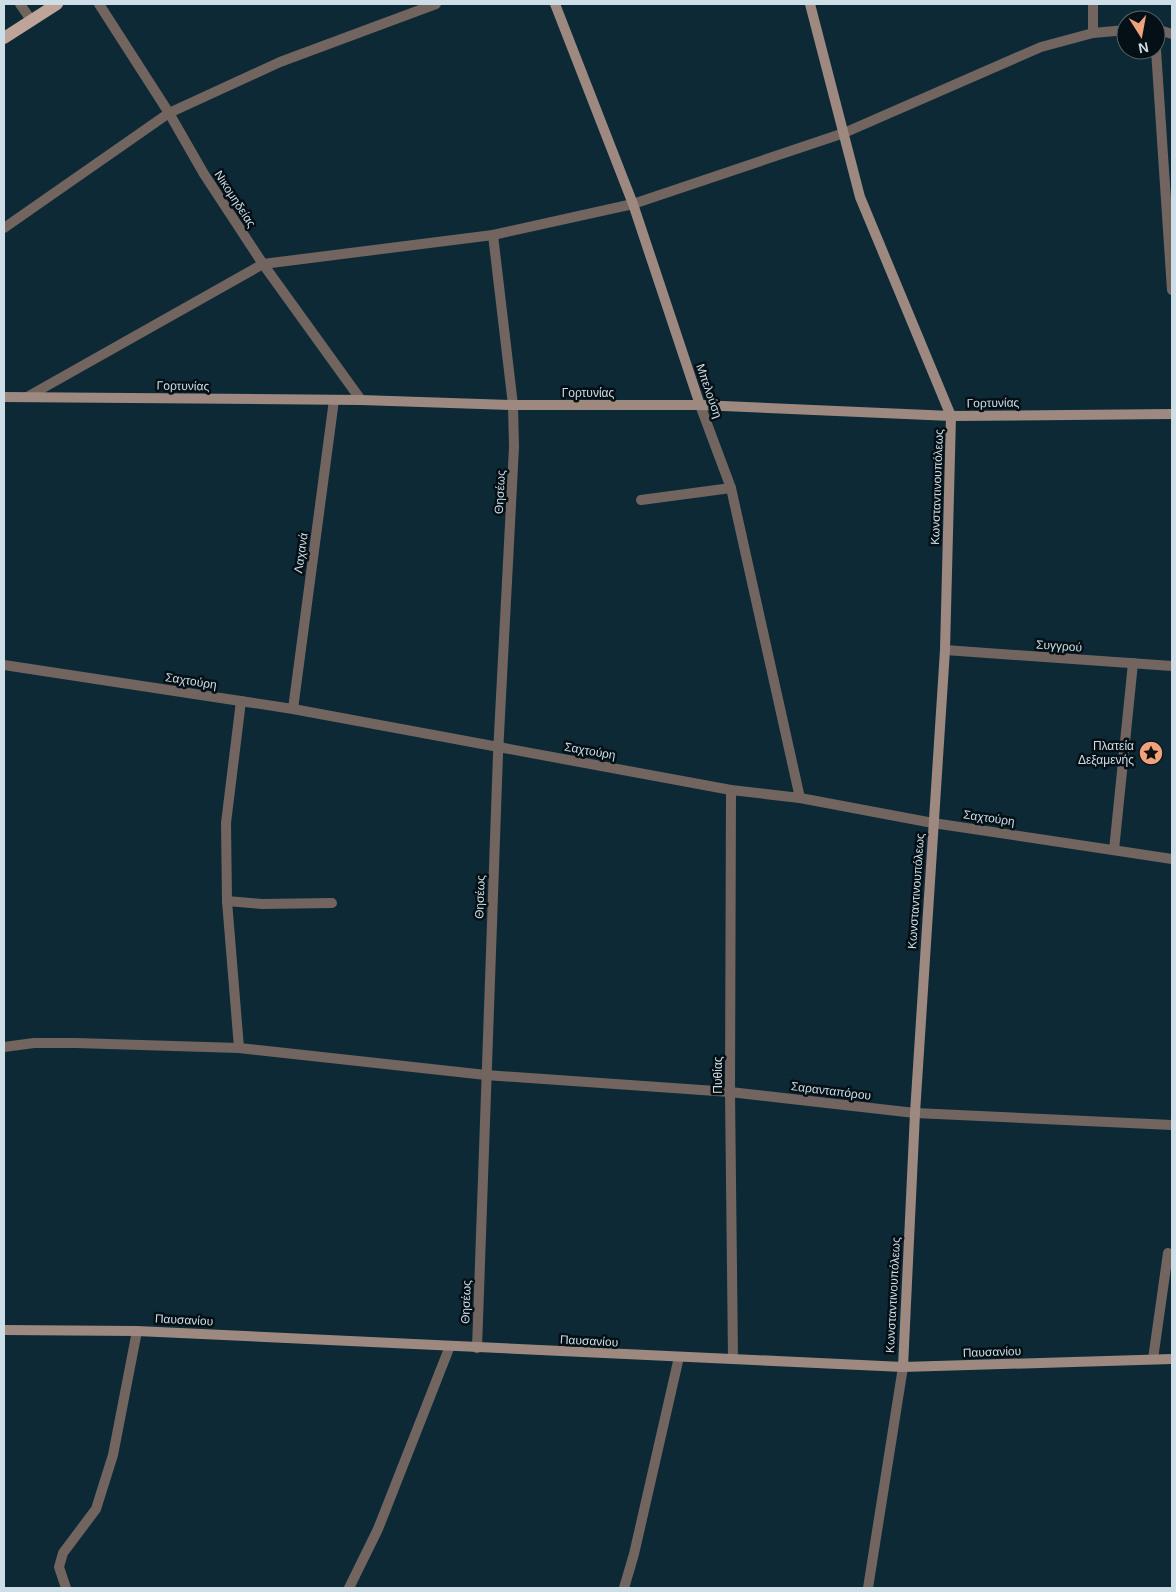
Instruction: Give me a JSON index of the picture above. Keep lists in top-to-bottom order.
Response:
{
  "streets": {
    "street": [
      "Νικομηδείας",
      "Γορτυνίας",
      "Μπελούση",
      "Κωνσταντινουπόλεως",
      "Θησέως",
      "Λαχανά",
      "Συγγρού",
      "Σαχτούρη",
      "Πυθίας",
      "Σαρανταπόρου",
      "Παυσανίου"
    ]
  },
  "crossings": [
    ["Νικομηδείας", "Γορτυνίας"],
    ["Γορτυνίας", "Μπελούση"],
    ["Γορτυνίας", "Κωνσταντινουπόλεως"],
    ["Γορτυνίας", "Θησέως"],
    ["Γορτυνίας", "Λαχανά"],
    ["Μπελούση", "Σαχτούρη"],
    ["Κωνσταντινουπόλεως", "Συγγρού"],
    ["Κωνσταντινουπόλεως", "Σαχτούρη"],
    ["Κωνσταντινουπόλεως", "Σαρανταπόρου"],
    ["Κωνσταντινουπόλεως", "Παυσανίου"],
    ["Θησέως", "Σαχτούρη"],
    ["Θησέως", "Σαρανταπόρου"],
    ["Θησέως", "Παυσανίου"],
    ["Λαχανά", "Σαχτούρη"],
    ["Σαχτούρη", "Πυθίας"],
    ["Πυθίας", "Σαρανταπόρου"],
    ["Πυθίας", "Παυσανίου"]
  ],
  "places": {
    "place": ["Πλατεία Δεξαμενής"]
  },
  "north": "bottom"
}
